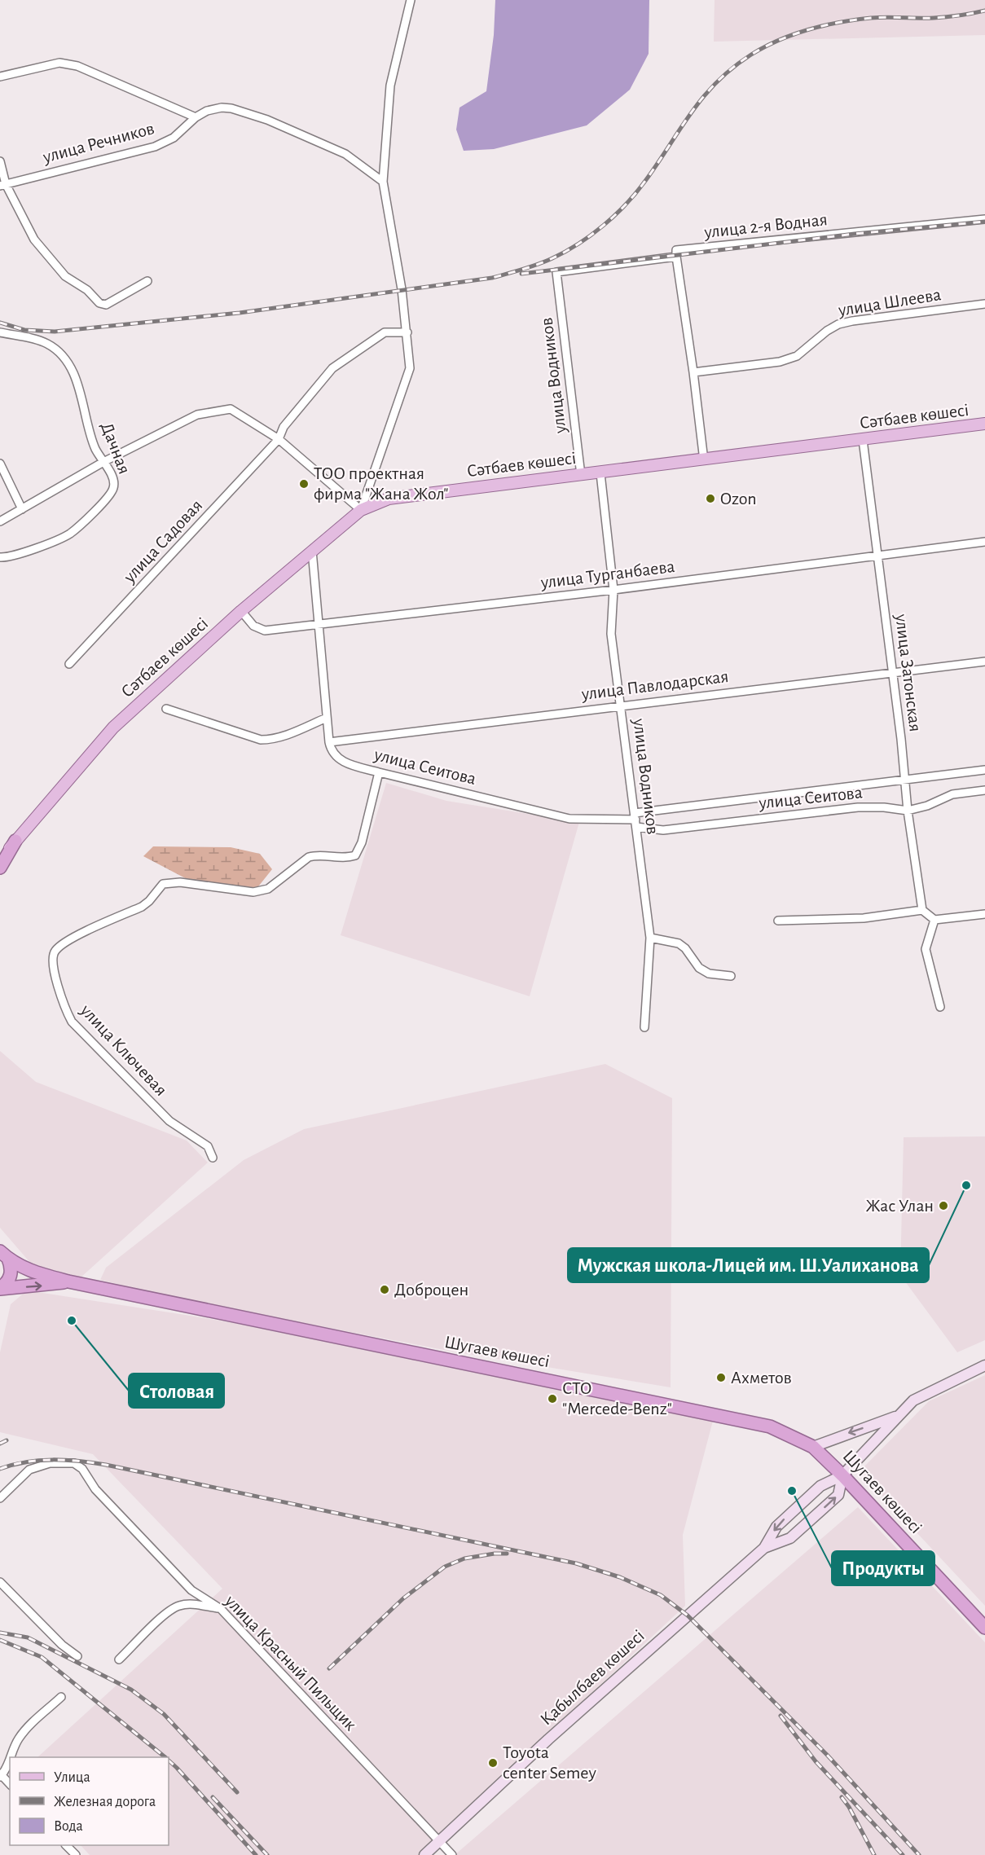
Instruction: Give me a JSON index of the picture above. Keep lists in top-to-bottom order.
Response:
{
  "streets": {
    "highway": ["Шугаев көшесі"],
    "main road": ["Сәтбаев көшесі", "Қабылбаев көшесі"],
    "street": [
      "улица Речников",
      "улица 2-я Водная",
      "улица Шлеева",
      "улица Водников",
      "Дачная",
      "улица Садовая",
      "улица Турганбаева",
      "улица Затонская",
      "улица Павлодарская",
      "улица Сеитова",
      "улица Ключевая",
      "улица Красный Пильщик"
    ]
  },
  "crossings": [
    ["улица 2-я Водная", "улица Водников"],
    ["улица Водников", "Сәтбаев көшесі"],
    ["улица Водников", "улица Турганбаева"],
    ["улица Водников", "улица Павлодарская"],
    ["улица Водников", "улица Сеитова"],
    ["Сәтбаев көшесі", "улица Турганбаева"],
    ["Сәтбаев көшесі", "улица Затонская"],
    ["улица Турганбаева", "улица Затонская"],
    ["улица Затонская", "улица Павлодарская"],
    ["улица Затонская", "улица Сеитова"],
    ["улица Павлодарская", "улица Сеитова"],
    ["улица Сеитова", "улица Ключевая"],
    ["Шугаев көшесі", "Қабылбаев көшесі"],
    ["улица Красный Пильщик", "Қабылбаев көшесі"]
  ],
  "places": [
    "ТОО проектная фирма \"Жана Жол\"",
    "Ozon",
    "Мужская школа-Лицей им. Ш.Уалиханова",
    "Жас Улан",
    "Доброцен",
    "Столовая",
    "Ахметов",
    "СТО \"Mercede-Benz\"",
    "Продукты",
    "Toyota center Semey"
  ],
  "legend": ["Улица", "Железная дорога", "Вода"]
}
